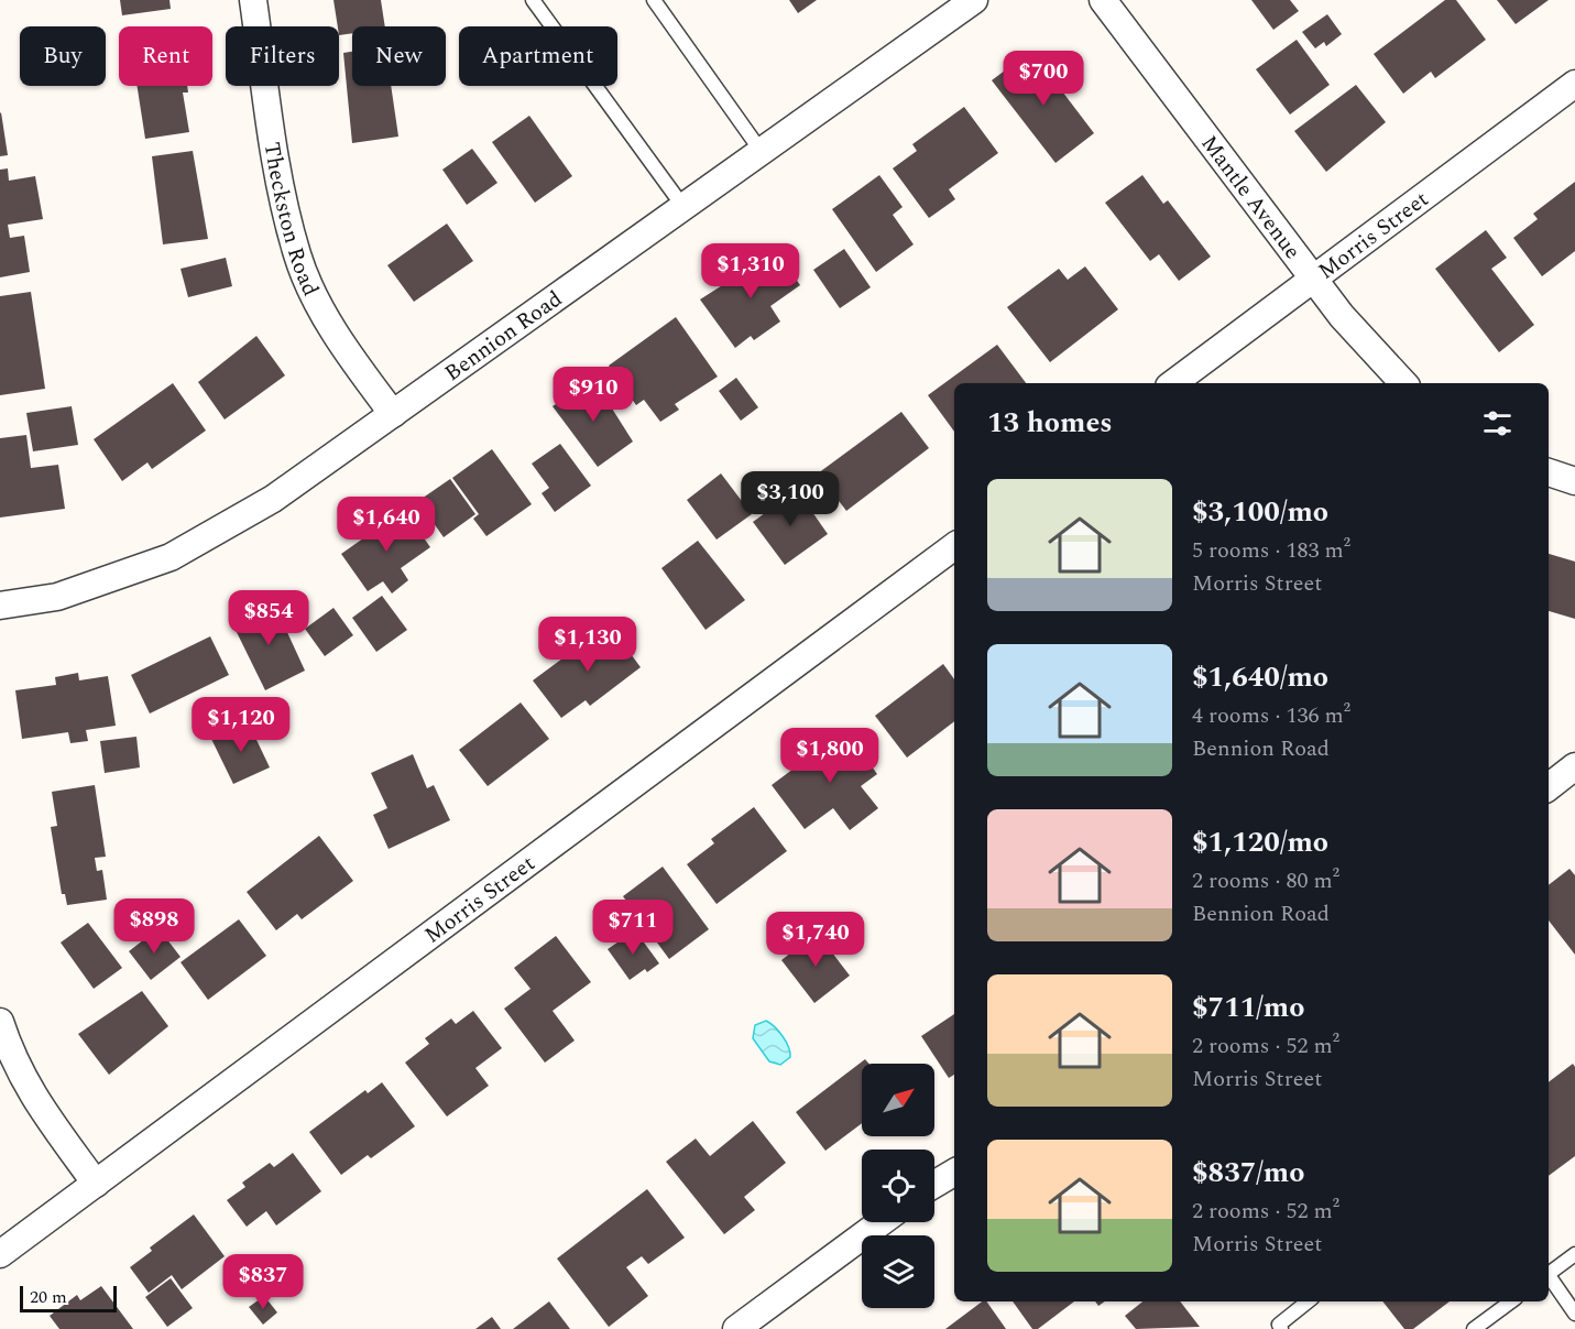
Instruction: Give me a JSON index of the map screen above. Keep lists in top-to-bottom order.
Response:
{
  "streets": {
    "street": [
      "Mantle Avenue",
      "Theckston Road",
      "Morris Street",
      "Bennion Road"
    ]
  },
  "crossings": [
    ["Mantle Avenue", "Morris Street"],
    ["Theckston Road", "Bennion Road"]
  ],
  "scale_bar": "20 m",
  "north": "top right",
  "page": {
    "chip": [
      "Buy",
      "Rent",
      "Filters",
      "New",
      "Apartment"
    ],
    "price": [
      "$700",
      "$1,310",
      "$910",
      "$3,100",
      "$1,640",
      "$854",
      "$1,130",
      "$1,120",
      "$1,800",
      "$898",
      "$711",
      "$1,740",
      "$837"
    ],
    "heading": "13 homes",
    "list": [
      {
        "name": "$3,100/mo",
        "note": "5 rooms · 183 m² · Morris Street"
      },
      {
        "name": "$1,640/mo",
        "note": "4 rooms · 136 m² · Bennion Road"
      },
      {
        "name": "$1,120/mo",
        "note": "2 rooms · 80 m² · Bennion Road"
      },
      {
        "name": "$711/mo",
        "note": "2 rooms · 52 m² · Morris Street"
      },
      {
        "name": "$837/mo",
        "note": "2 rooms · 52 m² · Morris Street"
      }
    ],
    "scale": "20 m"
  }
}
